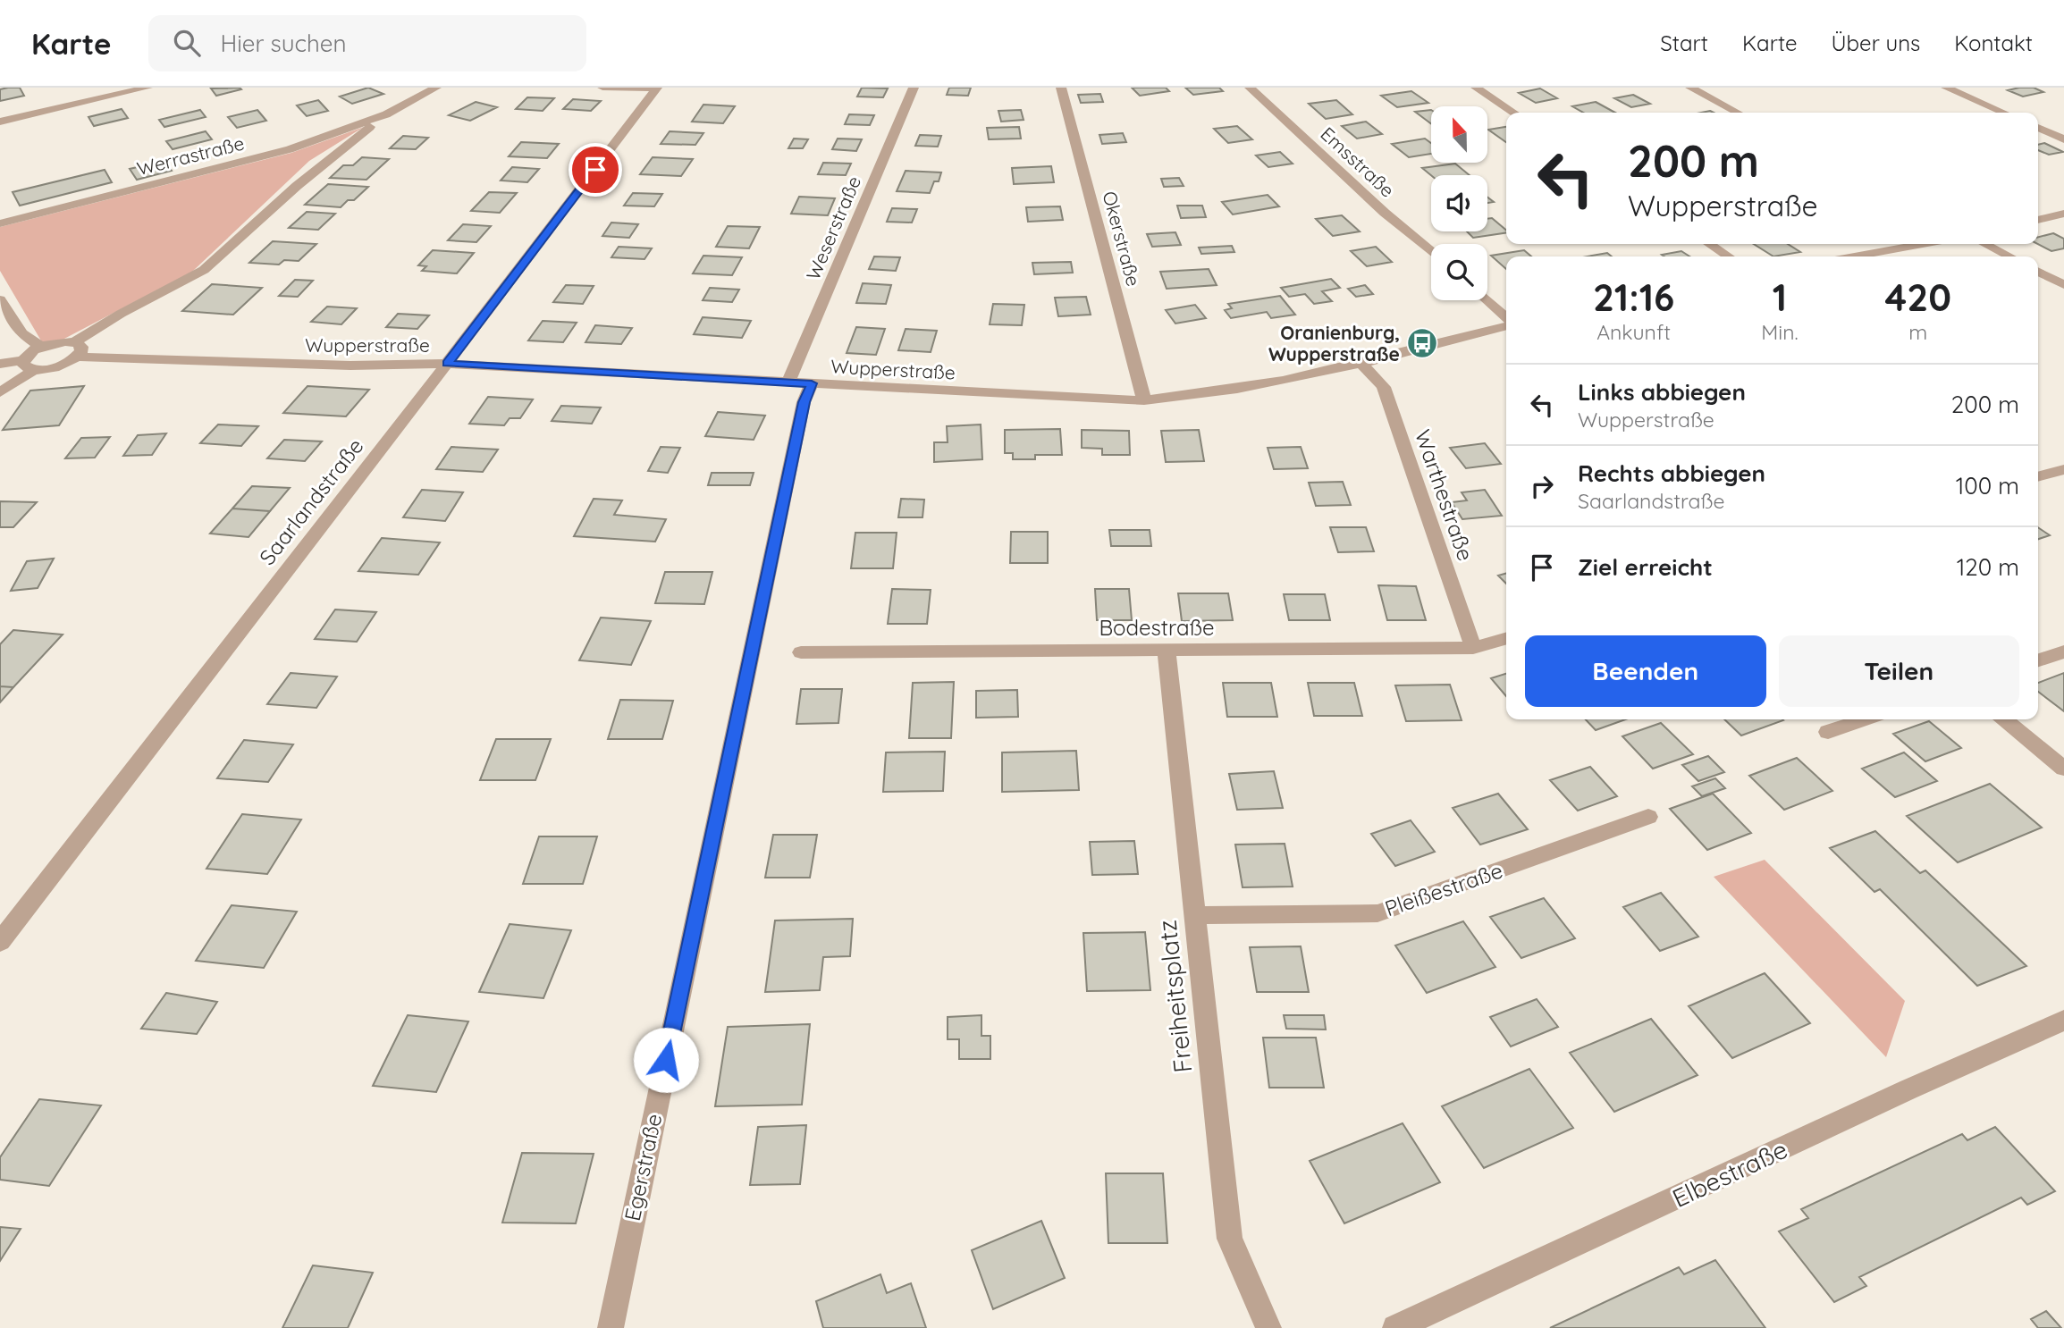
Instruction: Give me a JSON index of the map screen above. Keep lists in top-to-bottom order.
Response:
{
  "streets": {
    "street": [
      "Werrastraße",
      "Emsstraße",
      "Weserstraße",
      "Okerstraße",
      "Wupperstraße",
      "Warthestraße",
      "Saarlandstraße",
      "Bodestraße",
      "Pleißestraße",
      "Freiheitsplatz",
      "Egerstraße",
      "Elbestraße"
    ]
  },
  "crossings": [
    ["Werrastraße", "Wupperstraße"],
    ["Weserstraße", "Wupperstraße"],
    ["Okerstraße", "Wupperstraße"],
    ["Wupperstraße", "Warthestraße"],
    ["Wupperstraße", "Saarlandstraße"],
    ["Wupperstraße", "Egerstraße"],
    ["Warthestraße", "Bodestraße"],
    ["Bodestraße", "Freiheitsplatz"],
    ["Pleißestraße", "Freiheitsplatz"]
  ],
  "places": {
    "bus stop": ["Oranienburg, Wupperstraße"]
  },
  "north": "top",
  "page": {
    "header": "Karte",
    "search": "Hier suchen",
    "nav": [
      "Start",
      "Karte",
      "Über uns",
      "Kontakt"
    ],
    "turn": ["200 m", "Wupperstraße"],
    "eta": [
      "21:16",
      "Ankunft",
      "1",
      "Min.",
      "420",
      "m"
    ],
    "list": [
      {
        "name": "Links abbiegen",
        "note": "Wupperstraße",
        "value": "200 m"
      },
      {
        "name": "Rechts abbiegen",
        "note": "Saarlandstraße",
        "value": "100 m"
      },
      {
        "name": "Ziel erreicht",
        "value": "120 m"
      }
    ],
    "buttons": ["Beenden", "Teilen"]
  }
}
